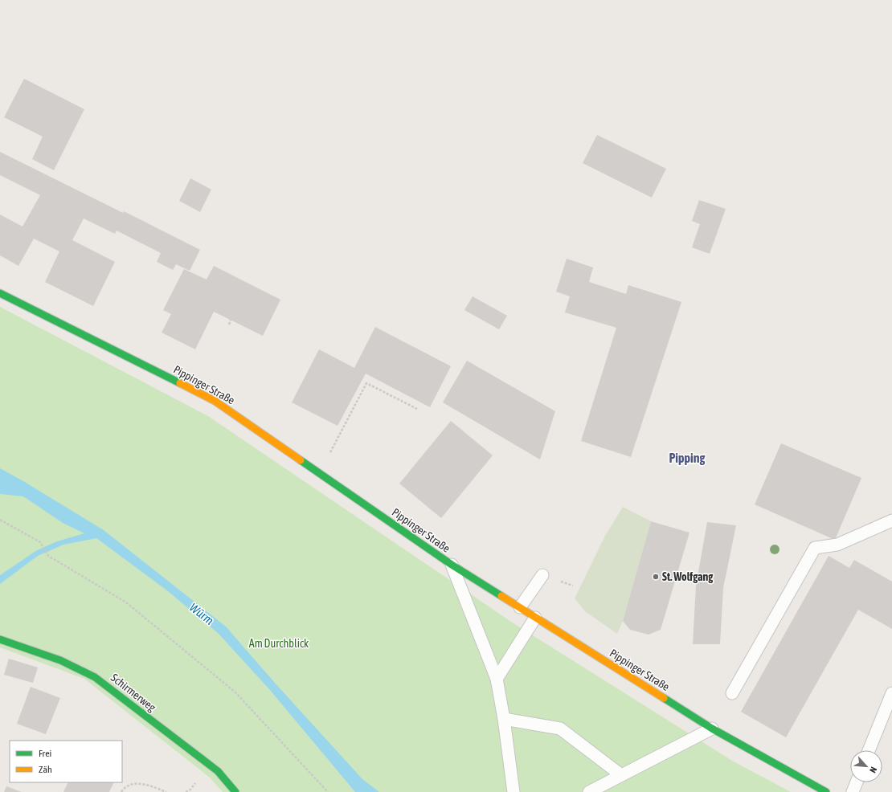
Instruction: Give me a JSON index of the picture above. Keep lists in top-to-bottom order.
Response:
{
  "streets": {
    "main road": ["Pippinger Straße", "Schirmerweg"]
  },
  "districts": ["Pipping"],
  "water": ["Würm"],
  "parks": ["Am Durchblick"],
  "places": ["St. Wolfgang"],
  "legend": ["Frei", "Zäh"],
  "north": "bottom right"
}
